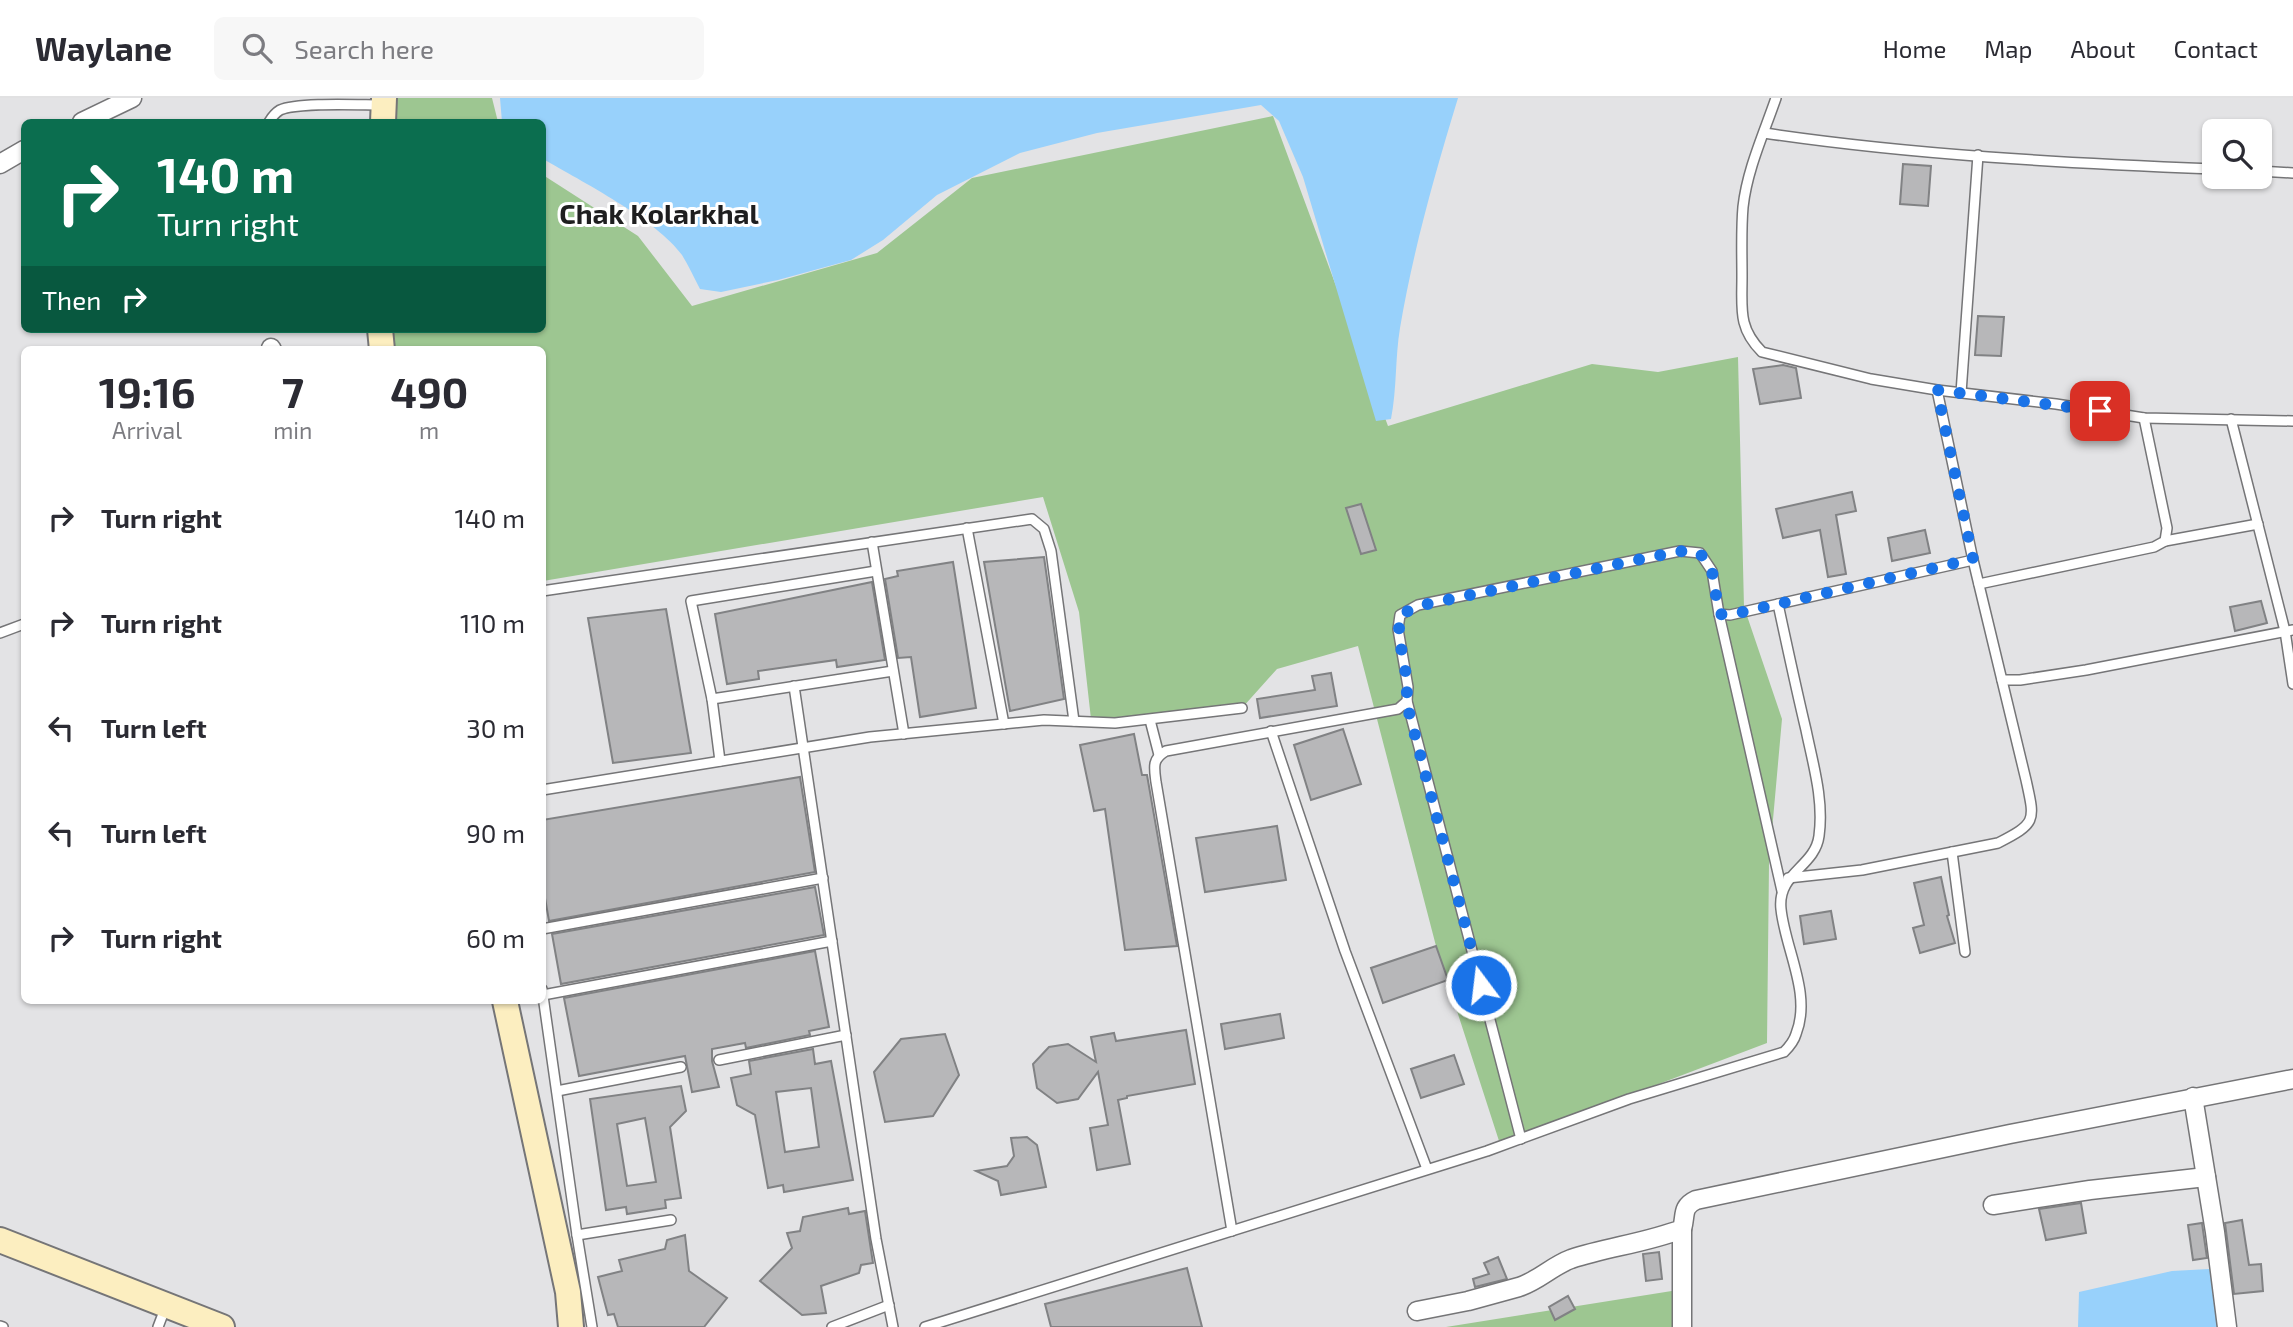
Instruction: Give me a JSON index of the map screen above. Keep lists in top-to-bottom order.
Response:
{
  "districts": ["Chak Kolarkhal"],
  "page": {
    "header": "Waylane",
    "search": "Search here",
    "nav": [
      "Home",
      "Map",
      "About",
      "Contact"
    ],
    "turn": ["140 m", "Turn right"],
    "then": "Then",
    "eta": [
      "19:16",
      "Arrival",
      "7",
      "min",
      "490",
      "m"
    ],
    "list": [
      {
        "name": "Turn right",
        "value": "140 m"
      },
      {
        "name": "Turn right",
        "value": "110 m"
      },
      {
        "name": "Turn left",
        "value": "30 m"
      },
      {
        "name": "Turn left",
        "value": "90 m"
      },
      {
        "name": "Turn right",
        "value": "60 m"
      }
    ]
  }
}
